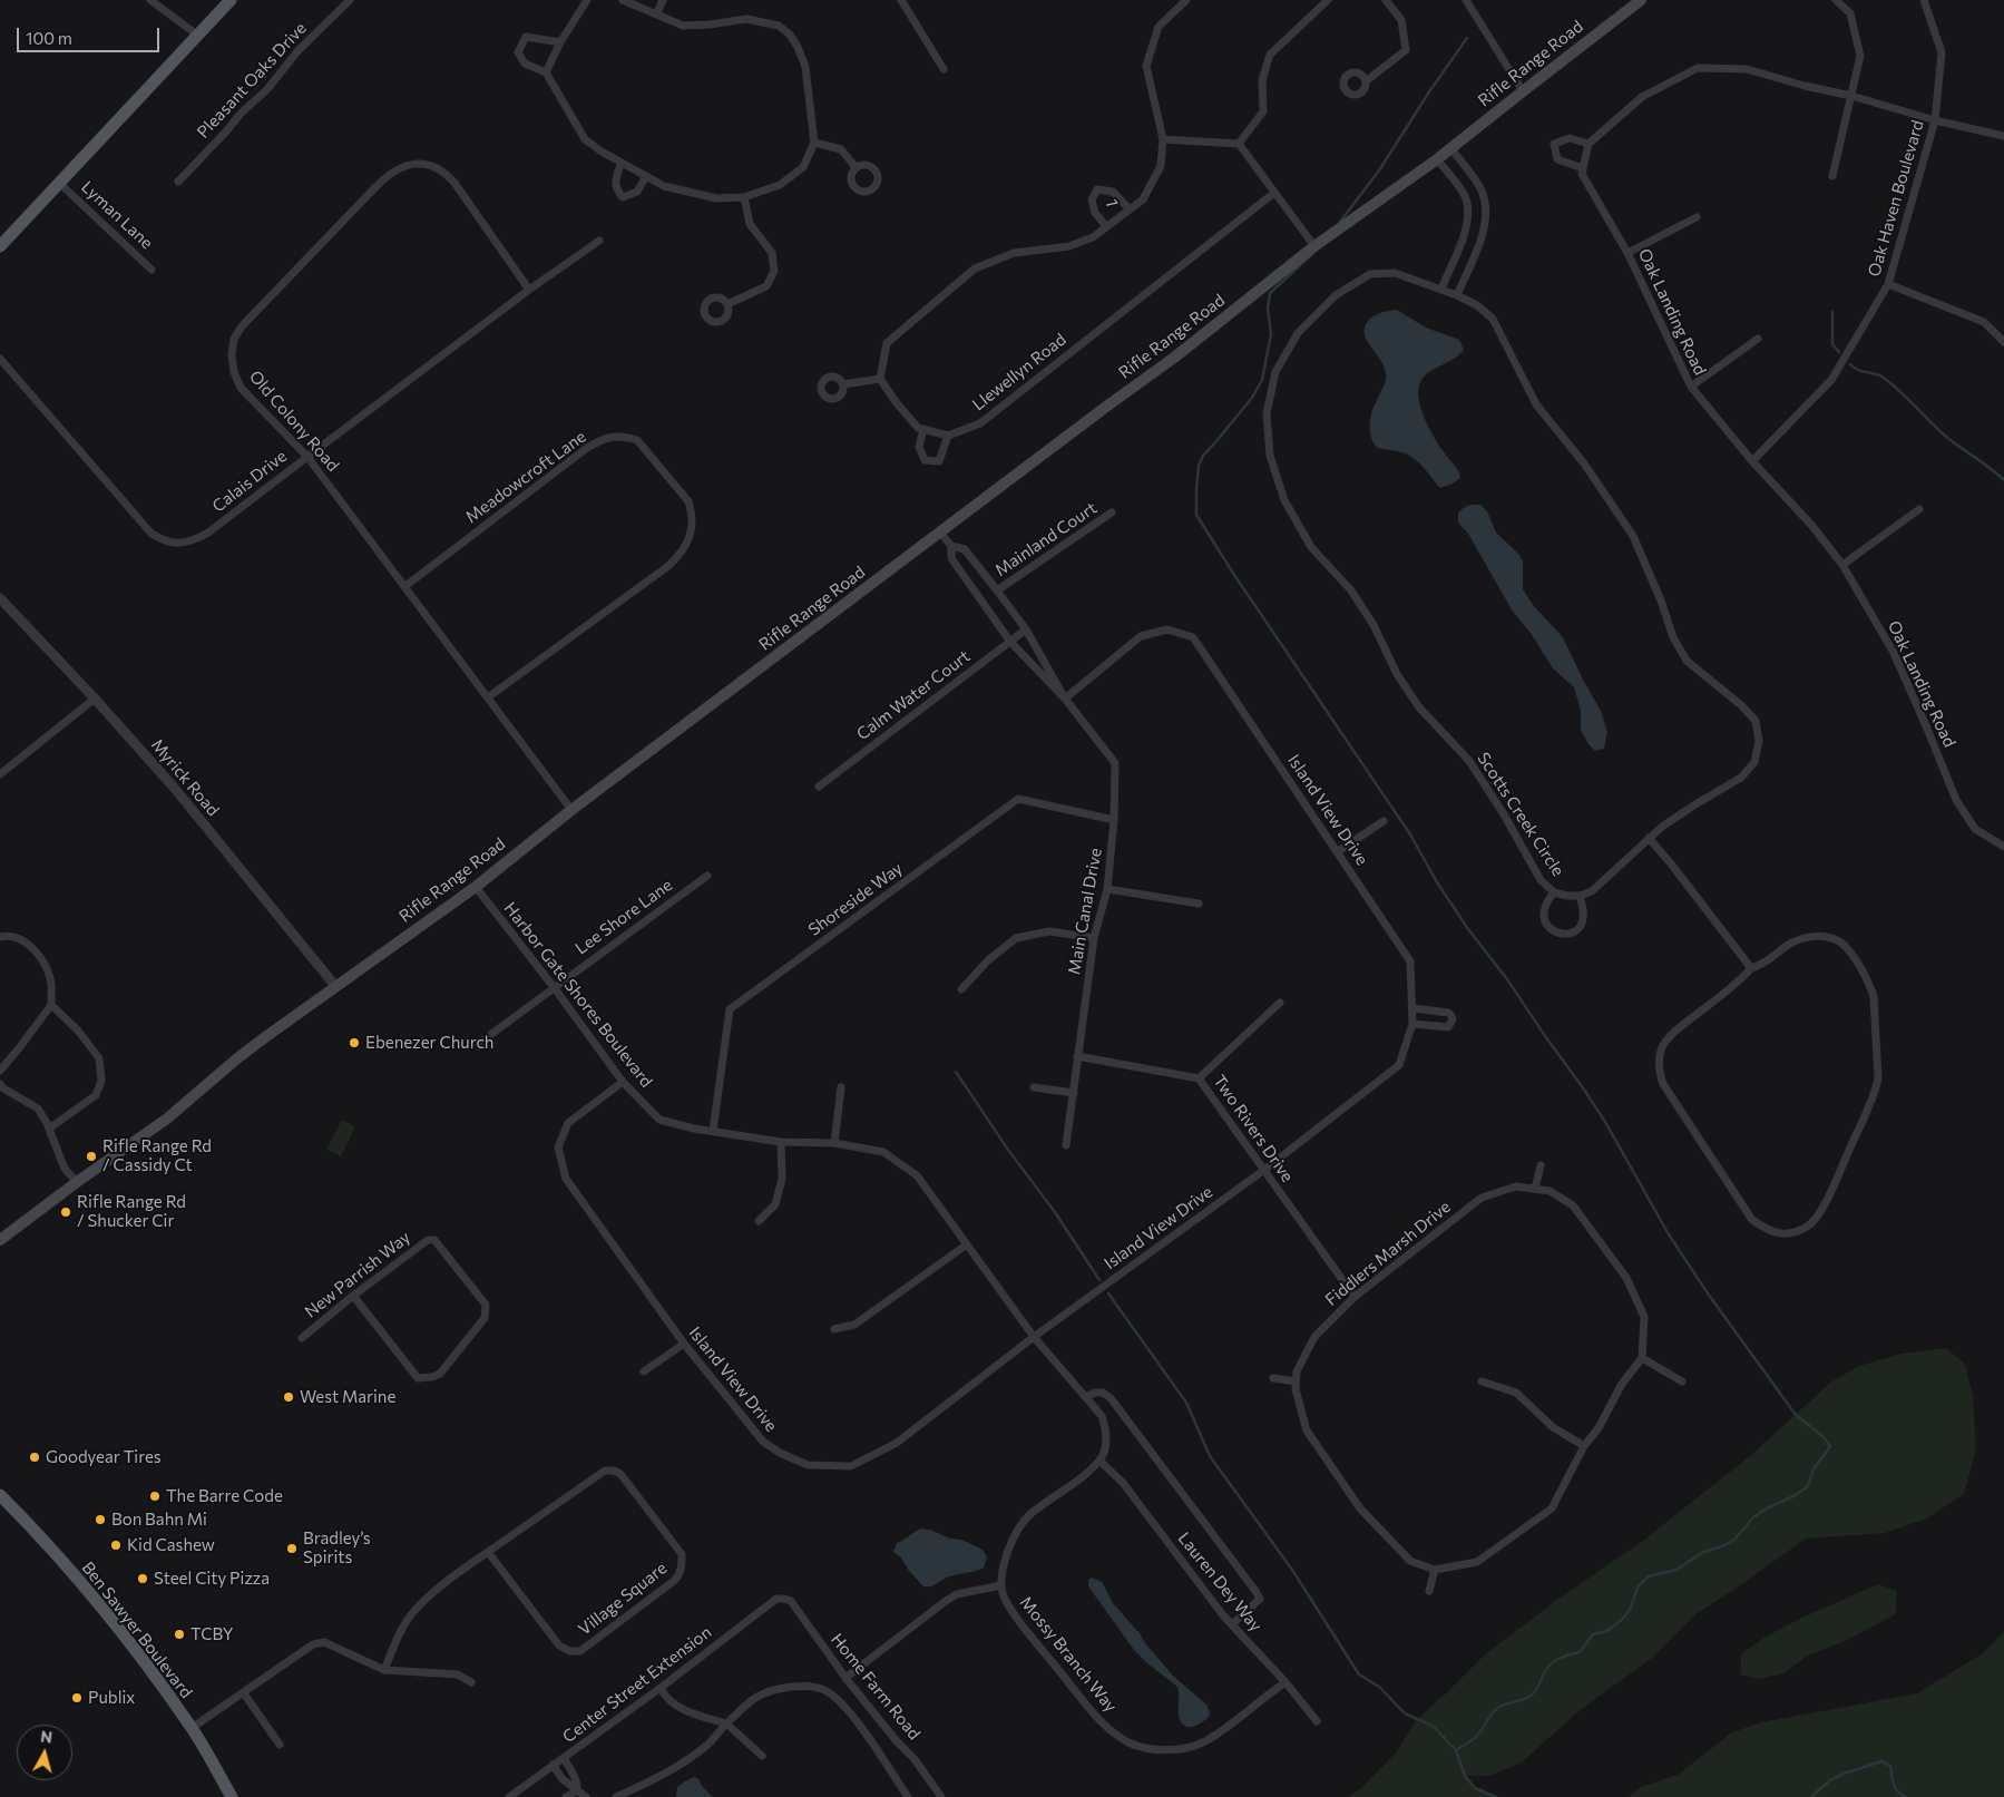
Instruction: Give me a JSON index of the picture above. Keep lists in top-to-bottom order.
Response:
{
  "streets": {
    "main road": ["Rifle Range Road", "Ben Sawyer Boulevard"],
    "street": [
      "Pleasant Oaks Drive",
      "Oak Haven Boulevard",
      "1",
      "Lyman Lane",
      "Oak Landing Road",
      "Llewellyn Road",
      "Old Colony Road",
      "Meadowcroft Lane",
      "Calais Drive",
      "Mainland Court",
      "Calm Water Court",
      "Myrick Road",
      "Island View Drive",
      "Scotts Creek Circle",
      "Shoreside Way",
      "Main Canal Drive",
      "Lee Shore Lane",
      "Harbor Gate Shores Boulevard",
      "Two Rivers Drive",
      "Fiddlers Marsh Drive",
      "New Parrish Way",
      "Lauren Dey Way",
      "Village Square",
      "Mossy Branch Way",
      "Center Street Extension",
      "Home Farm Road"
    ]
  },
  "crossings": [
    ["Rifle Range Road", "Old Colony Road"],
    ["Rifle Range Road", "Myrick Road"],
    ["Rifle Range Road", "Main Canal Drive"],
    ["Rifle Range Road", "Harbor Gate Shores Boulevard"],
    ["Oak Haven Boulevard", "Oak Landing Road"],
    ["Old Colony Road", "Meadowcroft Lane"],
    ["Old Colony Road", "Calais Drive"],
    ["Mainland Court", "Main Canal Drive"],
    ["Calm Water Court", "Main Canal Drive"],
    ["Island View Drive", "Main Canal Drive"],
    ["Island View Drive", "Harbor Gate Shores Boulevard"],
    ["Island View Drive", "Two Rivers Drive"],
    ["Shoreside Way", "Main Canal Drive"],
    ["Shoreside Way", "Harbor Gate Shores Boulevard"],
    ["Main Canal Drive", "Two Rivers Drive"],
    ["Lee Shore Lane", "Harbor Gate Shores Boulevard"],
    ["Two Rivers Drive", "Fiddlers Marsh Drive"],
    ["Lauren Dey Way", "Mossy Branch Way"],
    ["Center Street Extension", "Home Farm Road"]
  ],
  "places": [
    "Ebenezer Church",
    "Rifle Range Rd / Cassidy Ct",
    "Rifle Range Rd / Shucker Cir",
    "West Marine",
    "Goodyear Tires",
    "The Barre Code",
    "Bon Bahn Mi",
    "Kid Cashew",
    "Bradley’s Spirits",
    "Steel City Pizza",
    "TCBY",
    "Publix"
  ],
  "scale_bar": "100 m",
  "north": "top"
}
